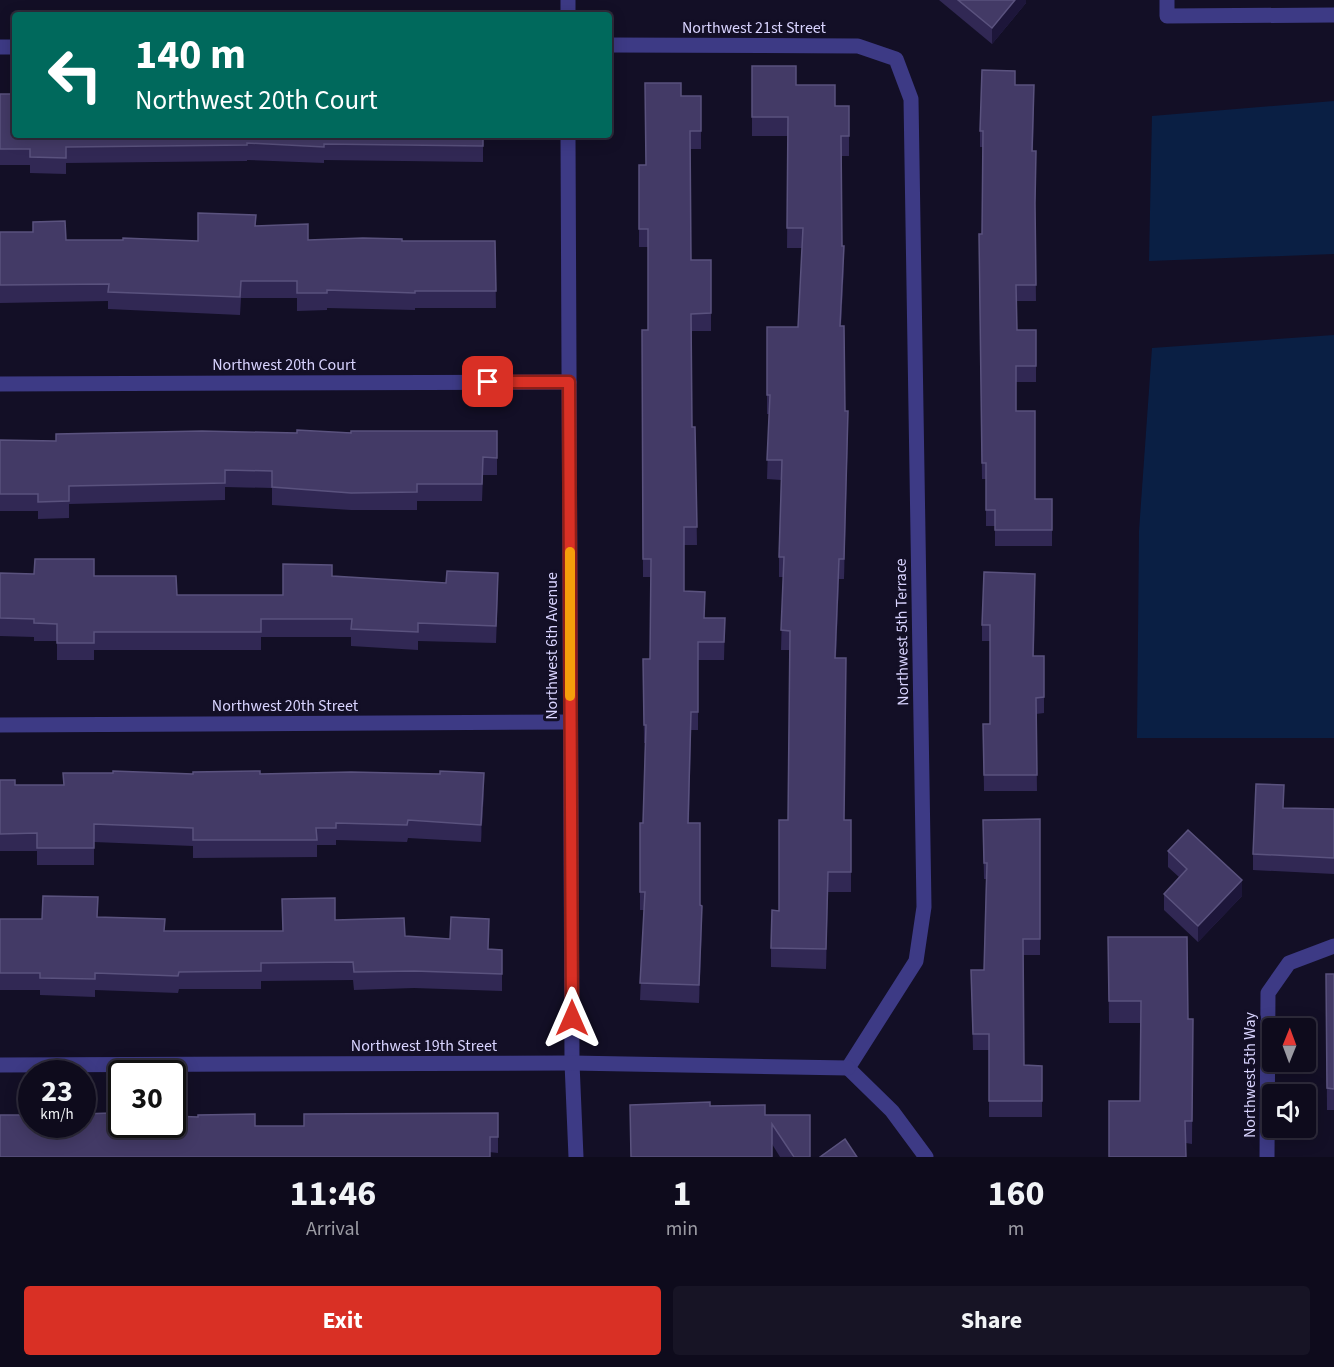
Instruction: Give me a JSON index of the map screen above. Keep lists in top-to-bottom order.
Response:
{
  "streets": {
    "street": [
      "Northwest 21st Street",
      "Northwest 20th Court",
      "Northwest 5th Terrace",
      "Northwest 6th Avenue",
      "Northwest 20th Street",
      "Northwest 19th Street",
      "Northwest 5th Way"
    ]
  },
  "crossings": [
    ["Northwest 21st Street", "Northwest 5th Terrace"],
    ["Northwest 20th Court", "Northwest 6th Avenue"],
    ["Northwest 5th Terrace", "Northwest 19th Street"],
    ["Northwest 6th Avenue", "Northwest 20th Street"],
    ["Northwest 6th Avenue", "Northwest 19th Street"]
  ],
  "north": "top",
  "page": {
    "turn": ["140 m", "Northwest 20th Court"],
    "speed": "23 km/h",
    "limit": "30",
    "eta": [
      "11:46",
      "Arrival",
      "1",
      "min",
      "160",
      "m"
    ],
    "buttons": ["Exit", "Share"]
  }
}
